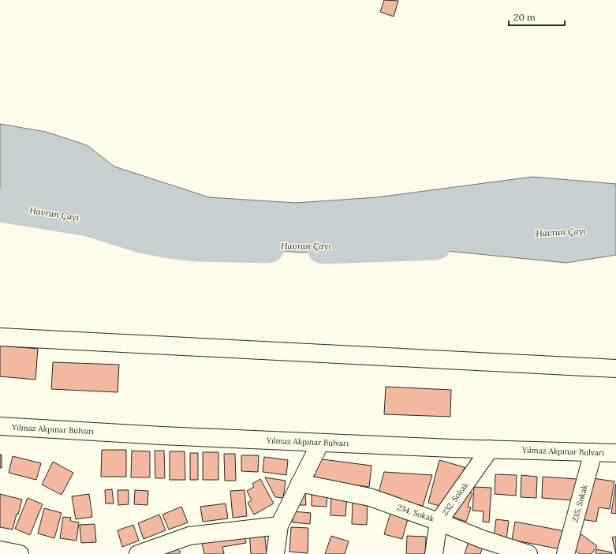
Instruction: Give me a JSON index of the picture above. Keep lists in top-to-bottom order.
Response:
{
  "streets": {
    "street": [
      "Yılmaz Akpınar Bulvarı",
      "232. Sokak",
      "235. Sokak",
      "234. Sokak"
    ]
  },
  "crossings": [
    ["Yılmaz Akpınar Bulvarı", "232. Sokak"],
    ["Yılmaz Akpınar Bulvarı", "235. Sokak"],
    ["232. Sokak", "234. Sokak"]
  ],
  "water": ["Havran Çayı"],
  "scale_bar": "20 m"
}
